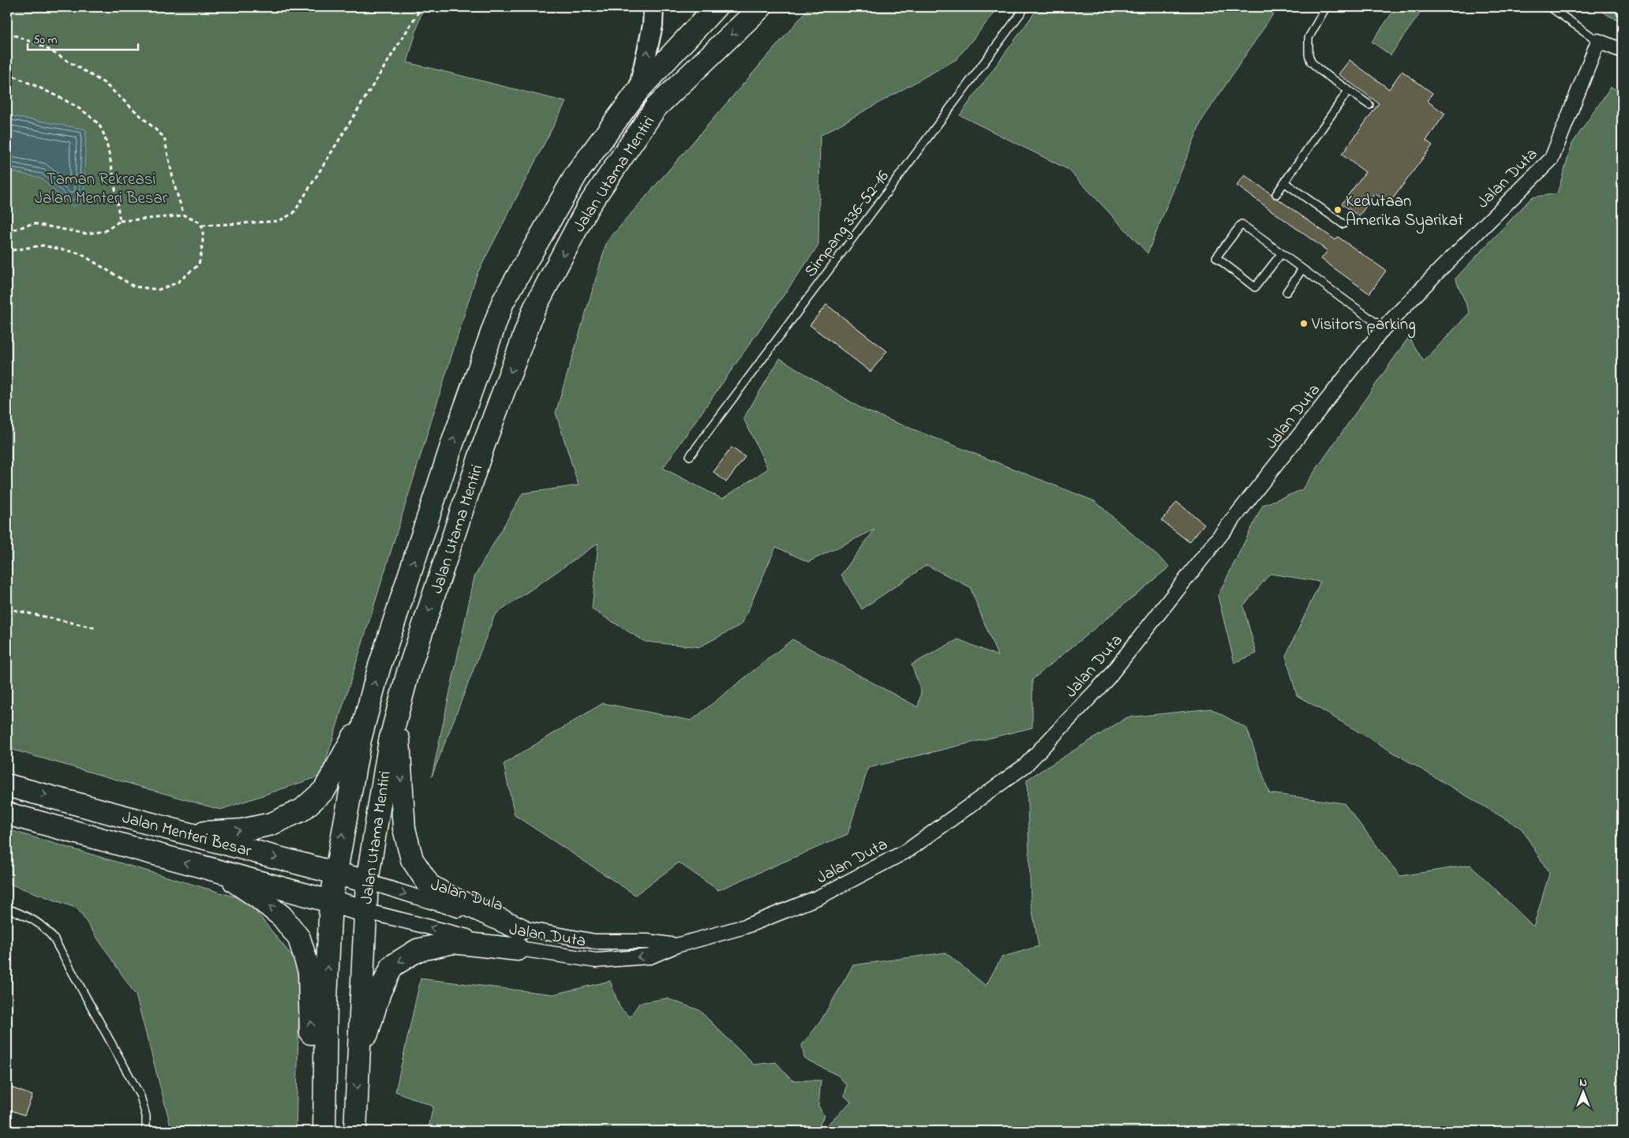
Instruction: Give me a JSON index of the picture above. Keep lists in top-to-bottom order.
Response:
{
  "streets": {
    "main road": ["Jalan Utama Mentiri", "Jalan Menteri Besar"],
    "street": ["Jalan Duta", "Jalan Dula"],
    "lane": ["Simpang 336-52-16"]
  },
  "crossings": [
    ["Jalan Utama Mentiri", "Jalan Duta"],
    ["Jalan Utama Mentiri", "Jalan Menteri Besar"],
    ["Jalan Utama Mentiri", "Jalan Dula"],
    ["Jalan Duta", "Jalan Menteri Besar"],
    ["Jalan Duta", "Jalan Dula"],
    ["Jalan Menteri Besar", "Jalan Dula"]
  ],
  "one_way": ["Jalan Dula"],
  "parks": ["Taman Rekreasi Jalan Menteri Besar"],
  "places": ["Kedutaan Amerika Syarikat", "Visitors parking"],
  "scale_bar": "50 m",
  "north": "top"
}
